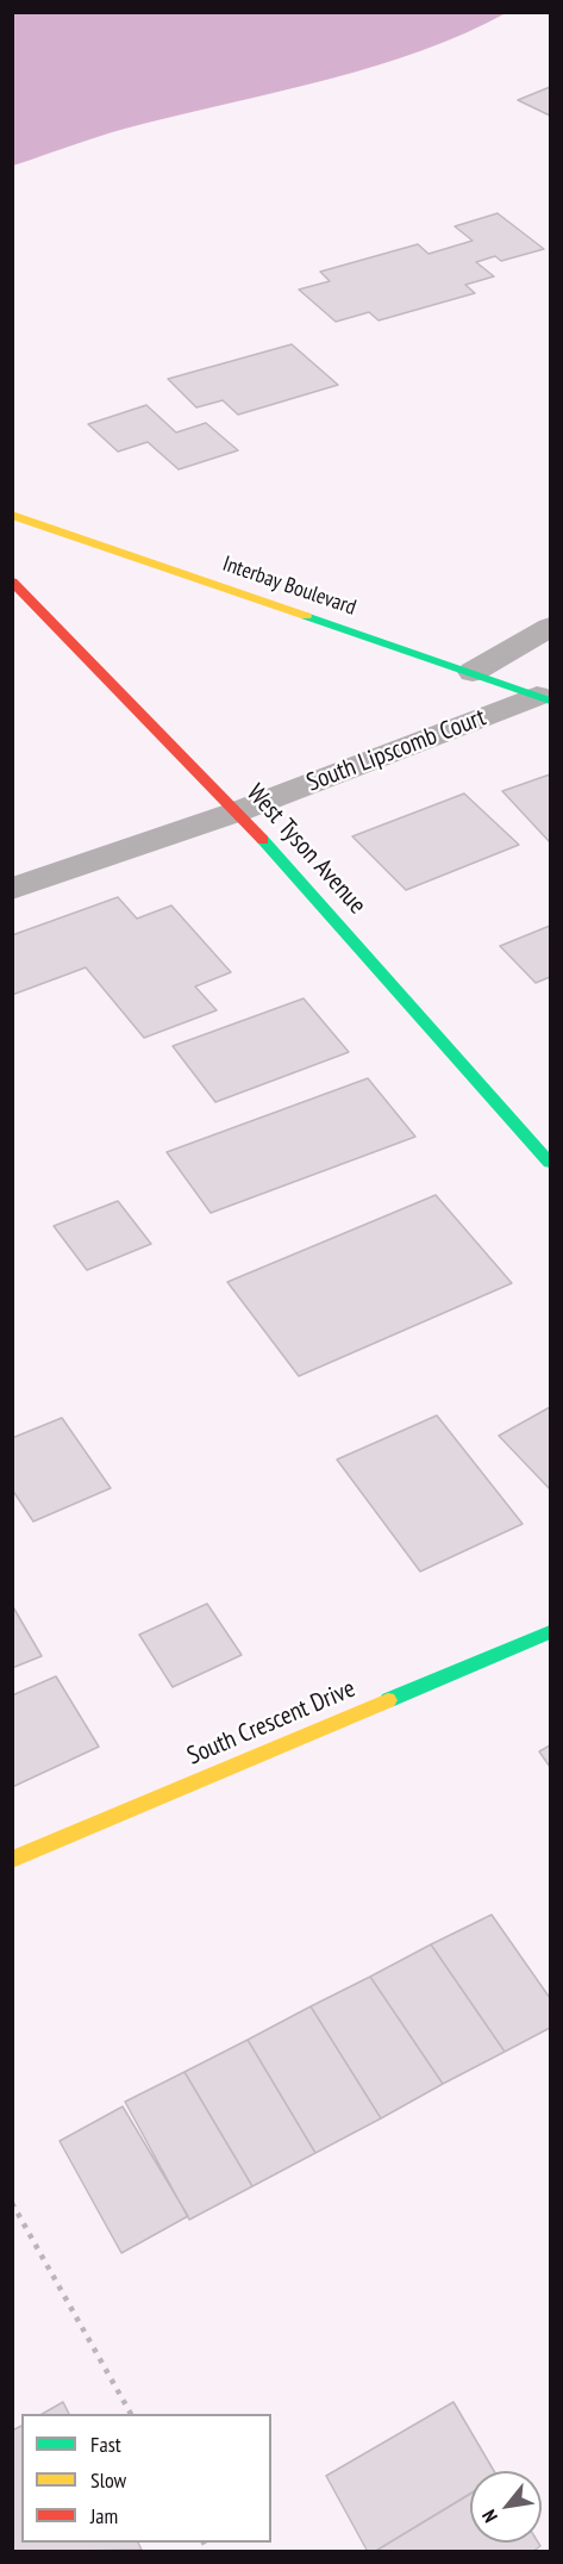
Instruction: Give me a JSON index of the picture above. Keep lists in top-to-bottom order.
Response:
{
  "streets": {
    "street": [
      "Interbay Boulevard",
      "South Lipscomb Court",
      "West Tyson Avenue",
      "South Crescent Drive"
    ]
  },
  "crossings": [
    ["Interbay Boulevard", "South Lipscomb Court"],
    ["South Lipscomb Court", "West Tyson Avenue"]
  ],
  "legend": ["Fast", "Slow", "Jam"],
  "north": "bottom left"
}
